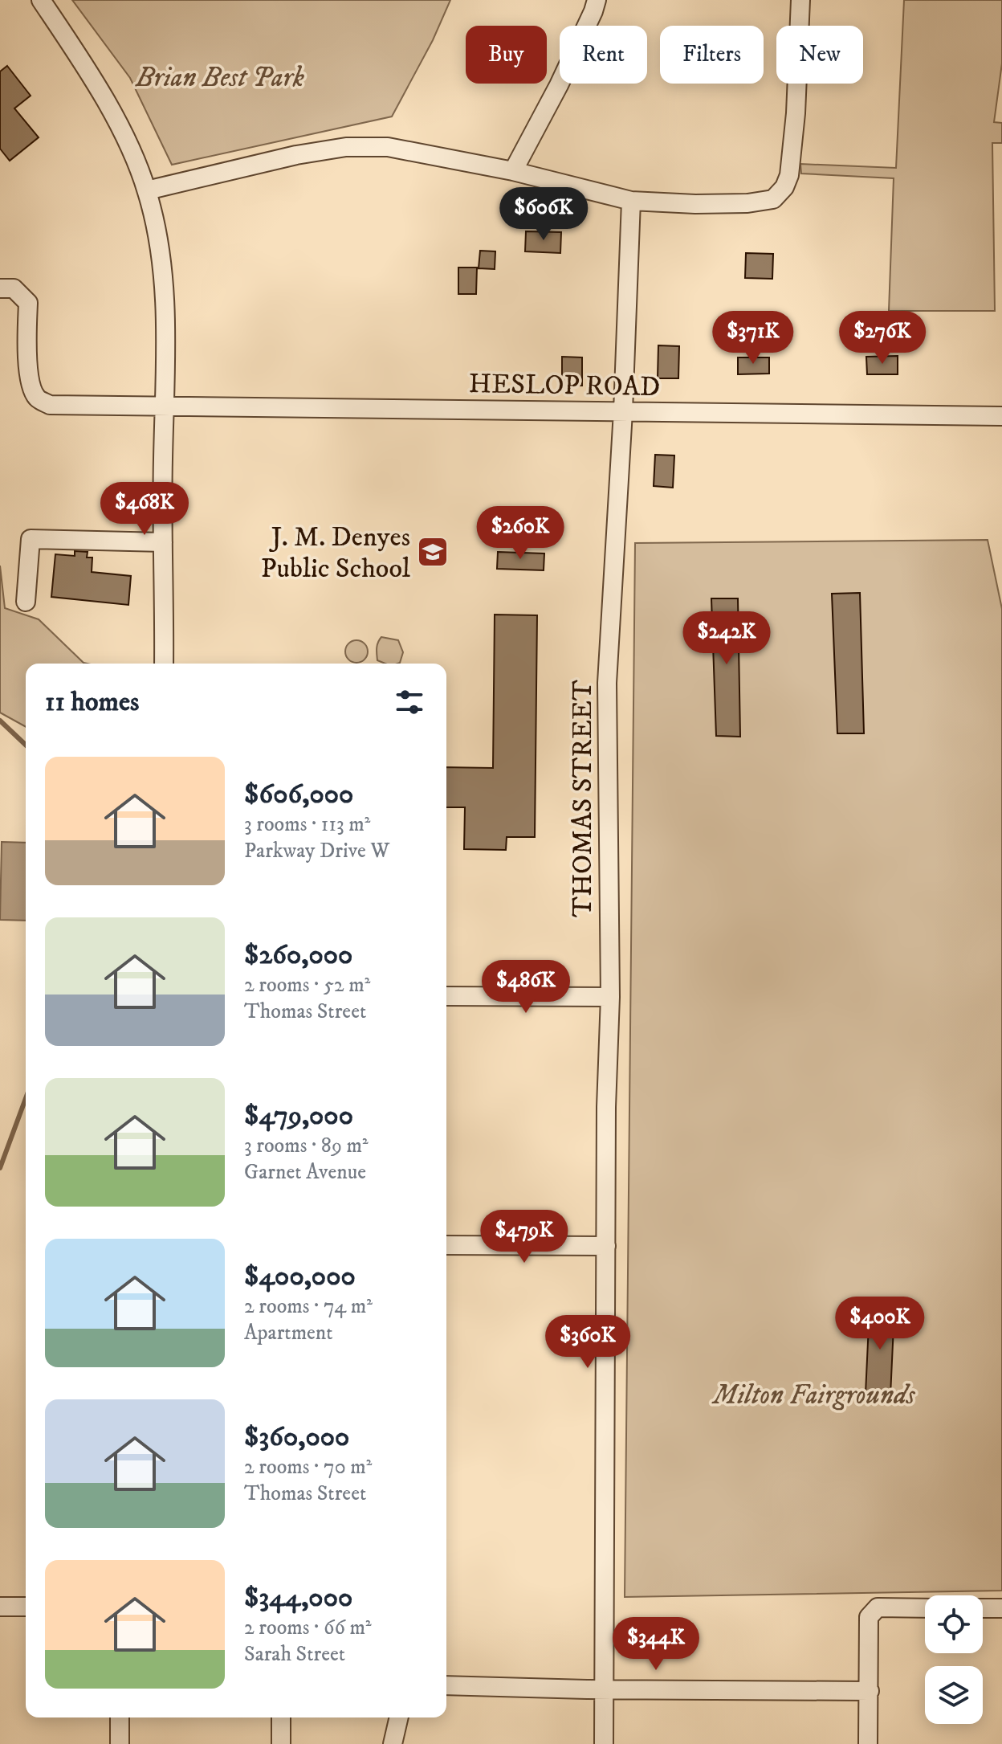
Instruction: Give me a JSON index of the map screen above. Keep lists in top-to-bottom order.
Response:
{
  "streets": {
    "street": ["HESLOP ROAD", "THOMAS STREET"]
  },
  "crossings": [
    ["HESLOP ROAD", "THOMAS STREET"]
  ],
  "parks": ["Brian Best Park", "Milton Fairgrounds"],
  "places": {
    "school or university": ["J. M. Denyes Public School"]
  },
  "page": {
    "chip": [
      "Buy",
      "Rent",
      "Filters",
      "New"
    ],
    "price": [
      "$606K",
      "$371K",
      "$276K",
      "$468K",
      "$260K",
      "$242K",
      "$486K",
      "$479K",
      "$400K",
      "$360K",
      "$344K"
    ],
    "heading": "11 homes",
    "list": [
      {
        "name": "$606,000",
        "note": "3 rooms · 113 m² · Parkway Drive W"
      },
      {
        "name": "$260,000",
        "note": "2 rooms · 52 m² · Thomas Street"
      },
      {
        "name": "$479,000",
        "note": "3 rooms · 89 m² · Garnet Avenue"
      },
      {
        "name": "$400,000",
        "note": "2 rooms · 74 m² · Apartment"
      },
      {
        "name": "$360,000",
        "note": "2 rooms · 70 m² · Thomas Street"
      },
      {
        "name": "$344,000",
        "note": "2 rooms · 66 m² · Sarah Street"
      }
    ]
  }
}
